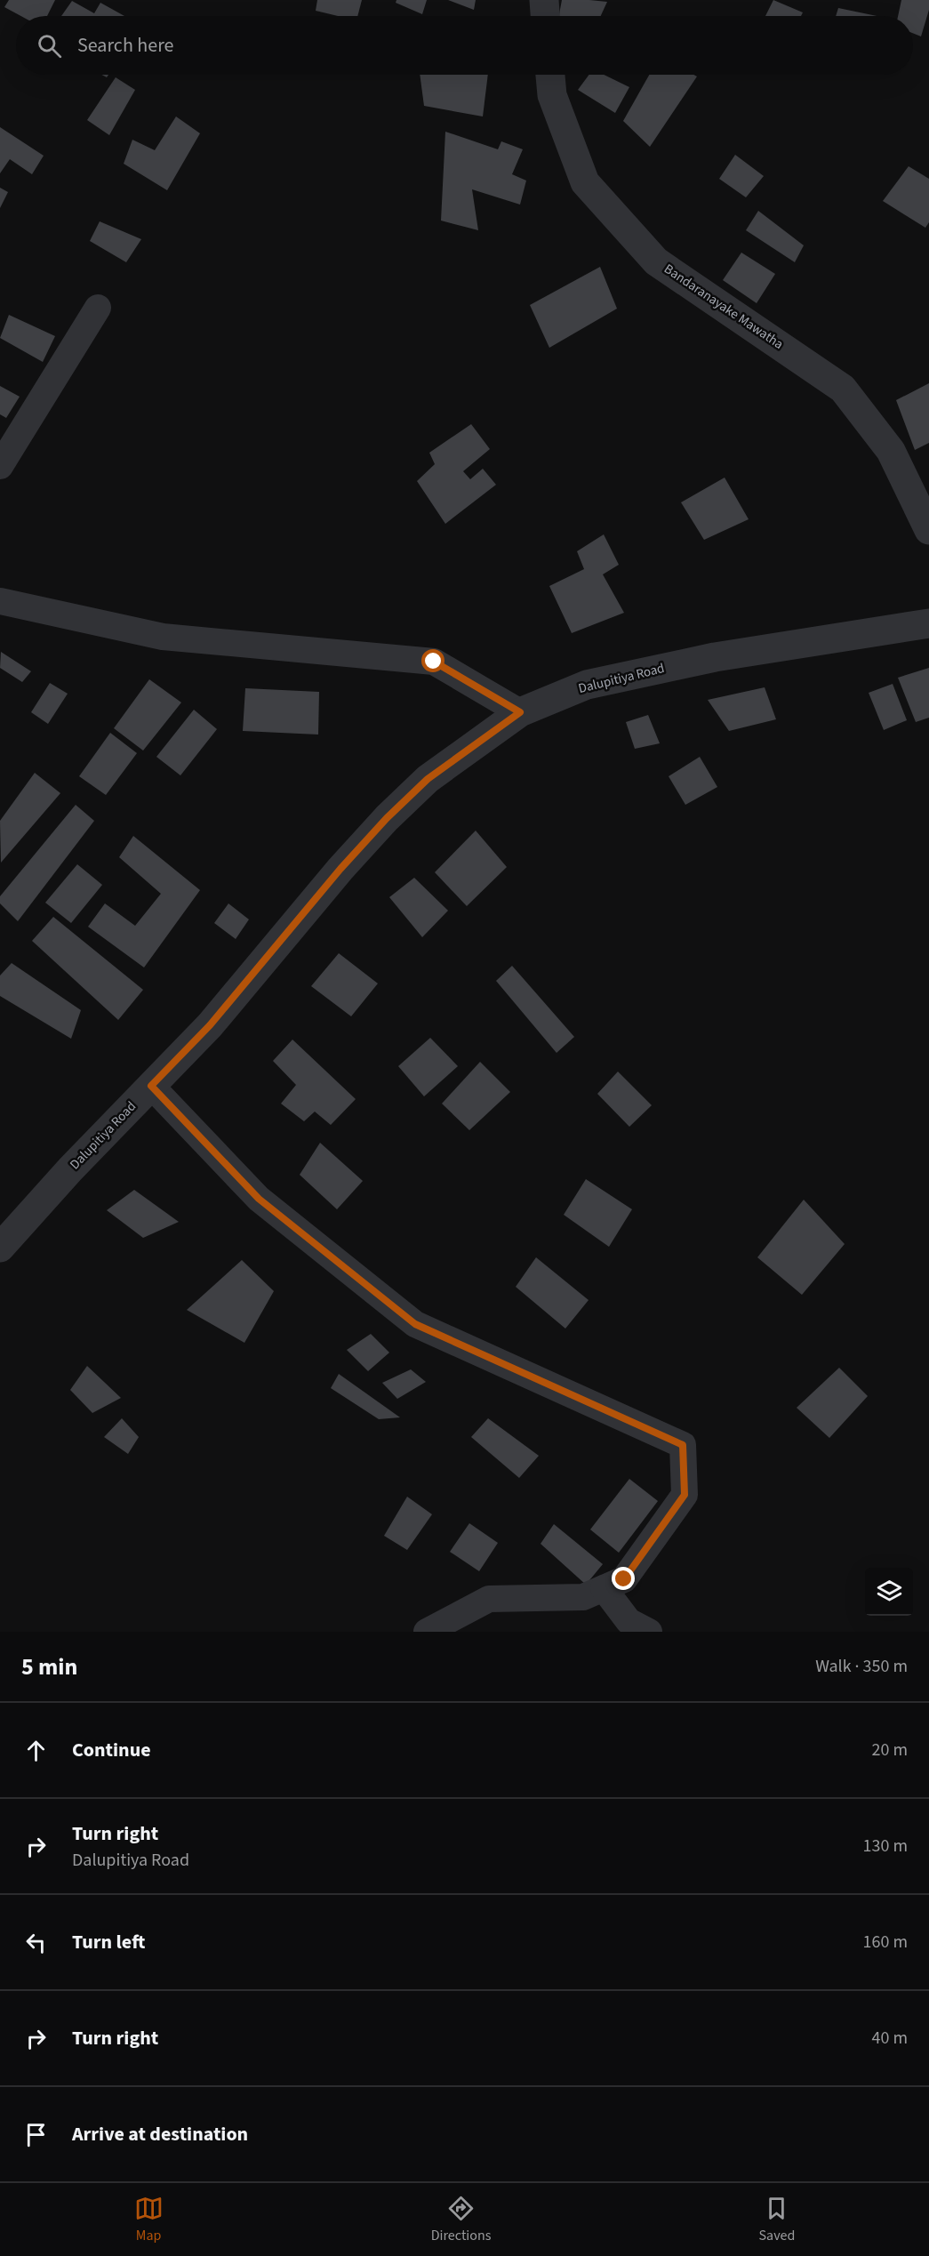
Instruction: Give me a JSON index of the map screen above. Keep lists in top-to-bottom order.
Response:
{
  "streets": {
    "street": ["Bandaranayake Mawatha", "Dalupitiya Road"]
  },
  "page": {
    "search": "Search here",
    "heading": ["5 min", "Walk · 350 m"],
    "list": [
      ["Continue", "20 m"],
      ["Turn right", "Dalupitiya Road", "130 m"],
      ["Turn left", "160 m"],
      ["Turn right", "40 m"],
      "Arrive at destination"
    ],
    "nav": ["Map", "Directions", "Saved"]
  }
}
